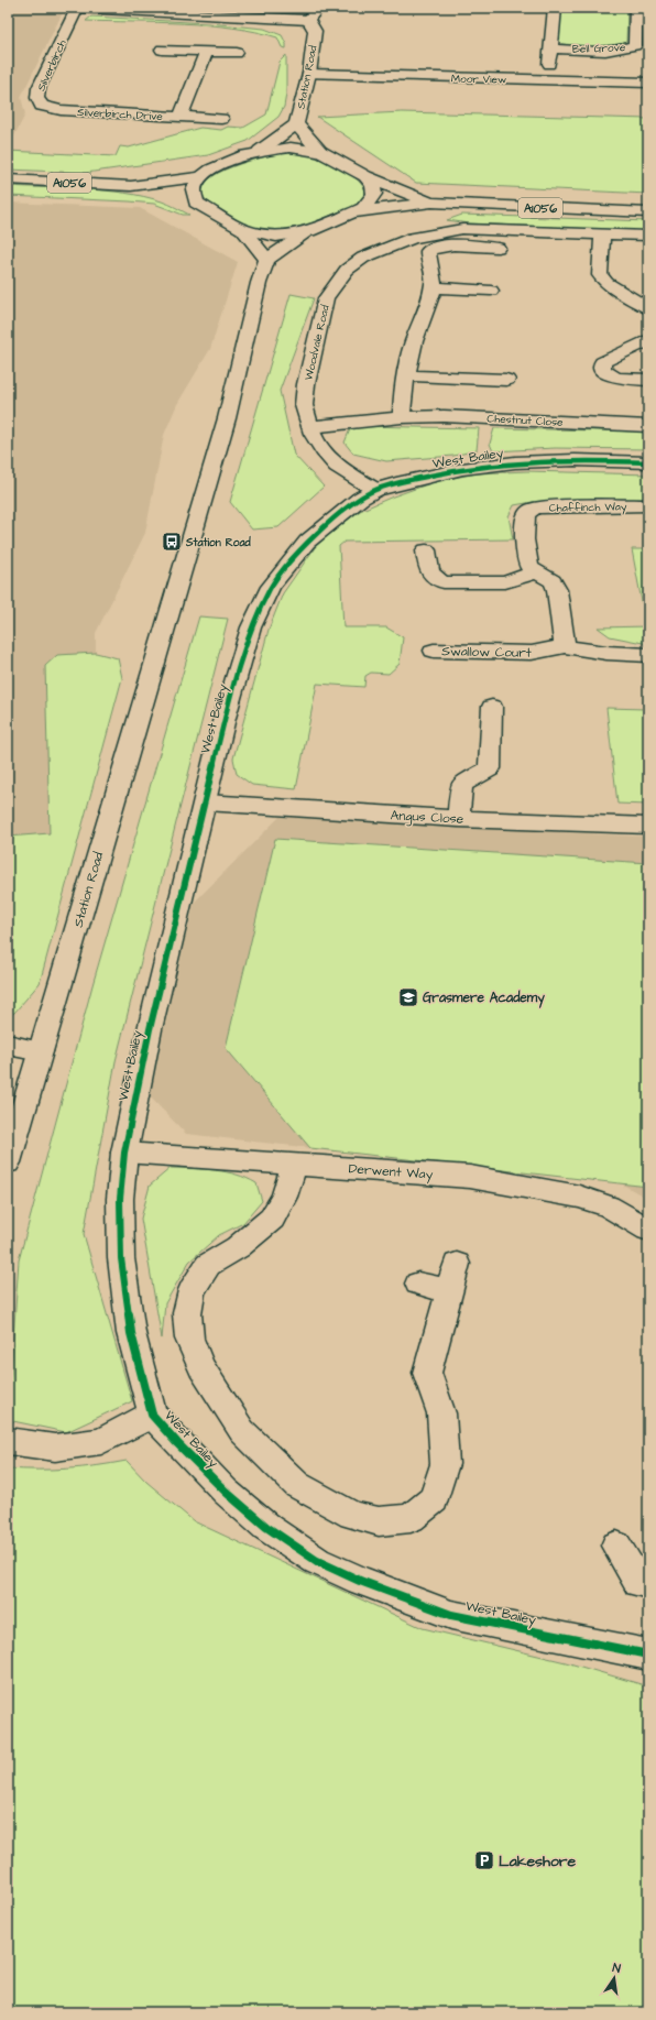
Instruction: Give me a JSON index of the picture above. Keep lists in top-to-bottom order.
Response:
{
  "streets": {
    "street": [
      "Bell Grove",
      "Silverbirch",
      "Station Road",
      "Moor View",
      "Silverbirch Drive",
      "A1056",
      "Woodvale Road",
      "Chestnut Close",
      "West Bailey",
      "Chaffinch Way",
      "Swallow Court",
      "Angus Close",
      "Derwent Way"
    ]
  },
  "crossings": [
    ["Silverbirch", "Silverbirch Drive"],
    ["Station Road", "Moor View"],
    ["Woodvale Road", "Chestnut Close"],
    ["Woodvale Road", "West Bailey"],
    ["West Bailey", "Angus Close"],
    ["West Bailey", "Derwent Way"]
  ],
  "places": {
    "bus stop": ["Station Road"],
    "school or university": ["Grasmere Academy"],
    "parking": ["Lakeshore"]
  },
  "north": "top"
}
